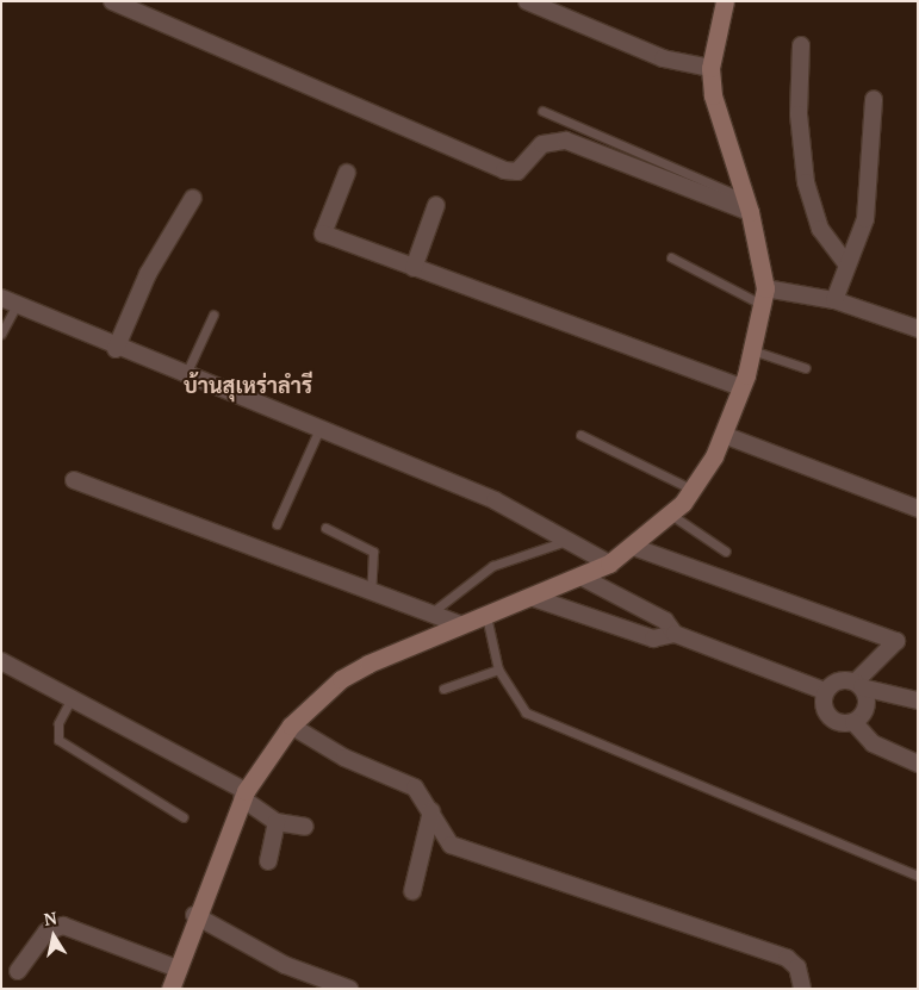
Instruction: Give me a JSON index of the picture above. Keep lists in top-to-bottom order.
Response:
{
  "districts": ["บ้านสุเหร่าลำรี"],
  "north": "top"
}
